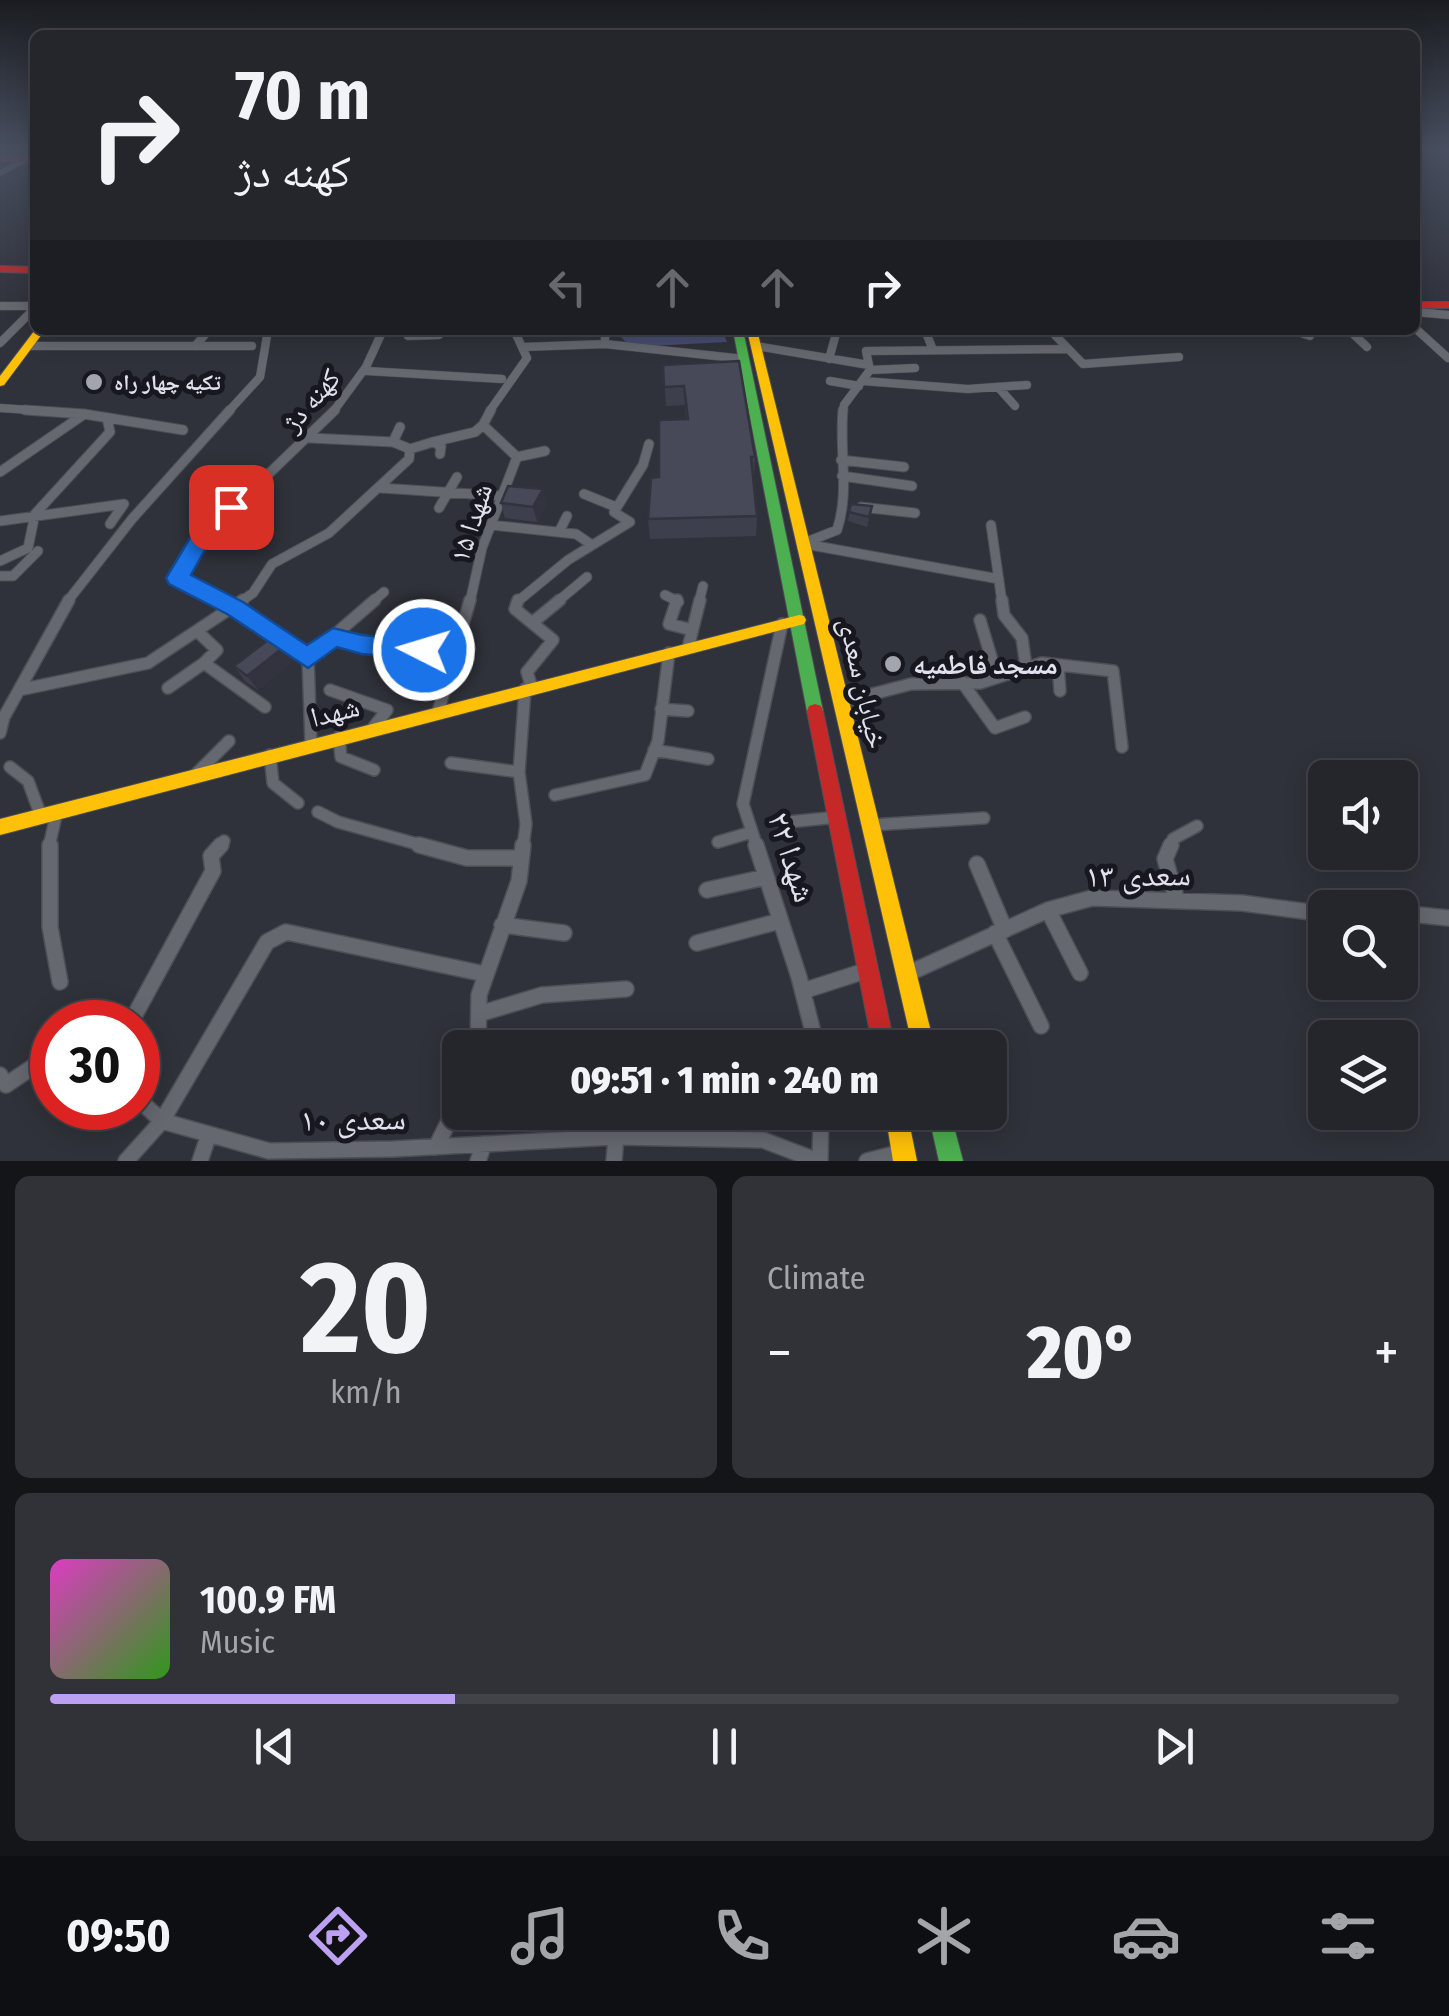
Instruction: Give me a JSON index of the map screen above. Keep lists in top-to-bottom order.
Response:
{
  "streets": {
    "main road": ["خیابان سعدی", "شهدا"],
    "street": [
      "کهنه دژ",
      "شهدا ۱۵",
      "شهدا ۲۲",
      "سعدی ۱۳",
      "سعدی ۱۰"
    ]
  },
  "crossings": [
    ["شهدا ۱۵", "شهدا"],
    ["خیابان سعدی", "شهدا"],
    ["خیابان سعدی", "سعدی ۱۳"],
    ["شهدا", "شهدا ۲۲"]
  ],
  "places": ["تکیه چهار راه", "مسجد فاطمیه"],
  "page": {
    "turn": ["70 m", "کهنه دژ"],
    "limit": "30",
    "trip": "09:51 · 1 min · 240 m",
    "tile": [
      ["20", "km/h"],
      "Climate"
    ],
    "heat": ["−", "20°", "+"],
    "song": ["100.9 FM", "Music"],
    "tabs": "09:50"
  }
}
